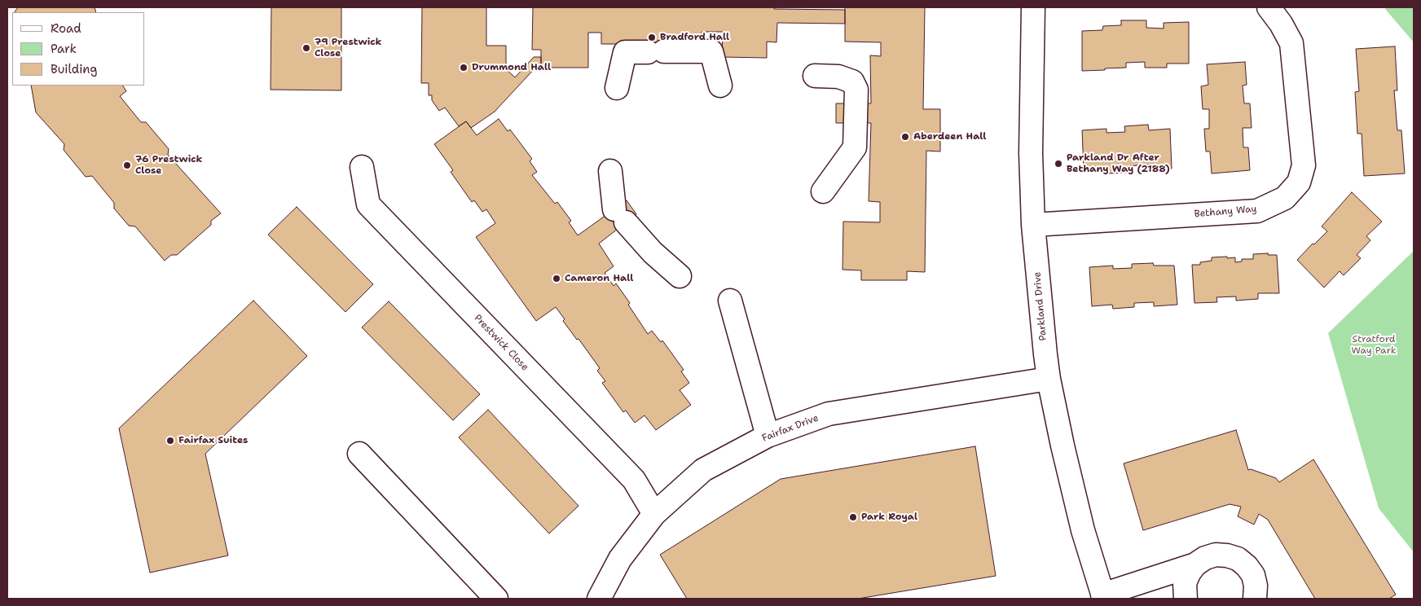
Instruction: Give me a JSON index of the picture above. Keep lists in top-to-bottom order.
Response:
{
  "streets": {
    "street": [
      "Bethany Way",
      "Parkland Drive",
      "Prestwick Close",
      "Fairfax Drive"
    ]
  },
  "crossings": [
    ["Bethany Way", "Parkland Drive"],
    ["Parkland Drive", "Fairfax Drive"],
    ["Prestwick Close", "Fairfax Drive"]
  ],
  "parks": ["Stratford Way Park"],
  "places": [
    "Bradford Hall",
    "79 Prestwick Close",
    "Drummond Hall",
    "Aberdeen Hall",
    "Parkland Dr After Bethany Way (2188)",
    "76 Prestwick Close",
    "Cameron Hall",
    "Fairfax Suites",
    "Park Royal"
  ],
  "legend": ["Road", "Park", "Building"]
}
